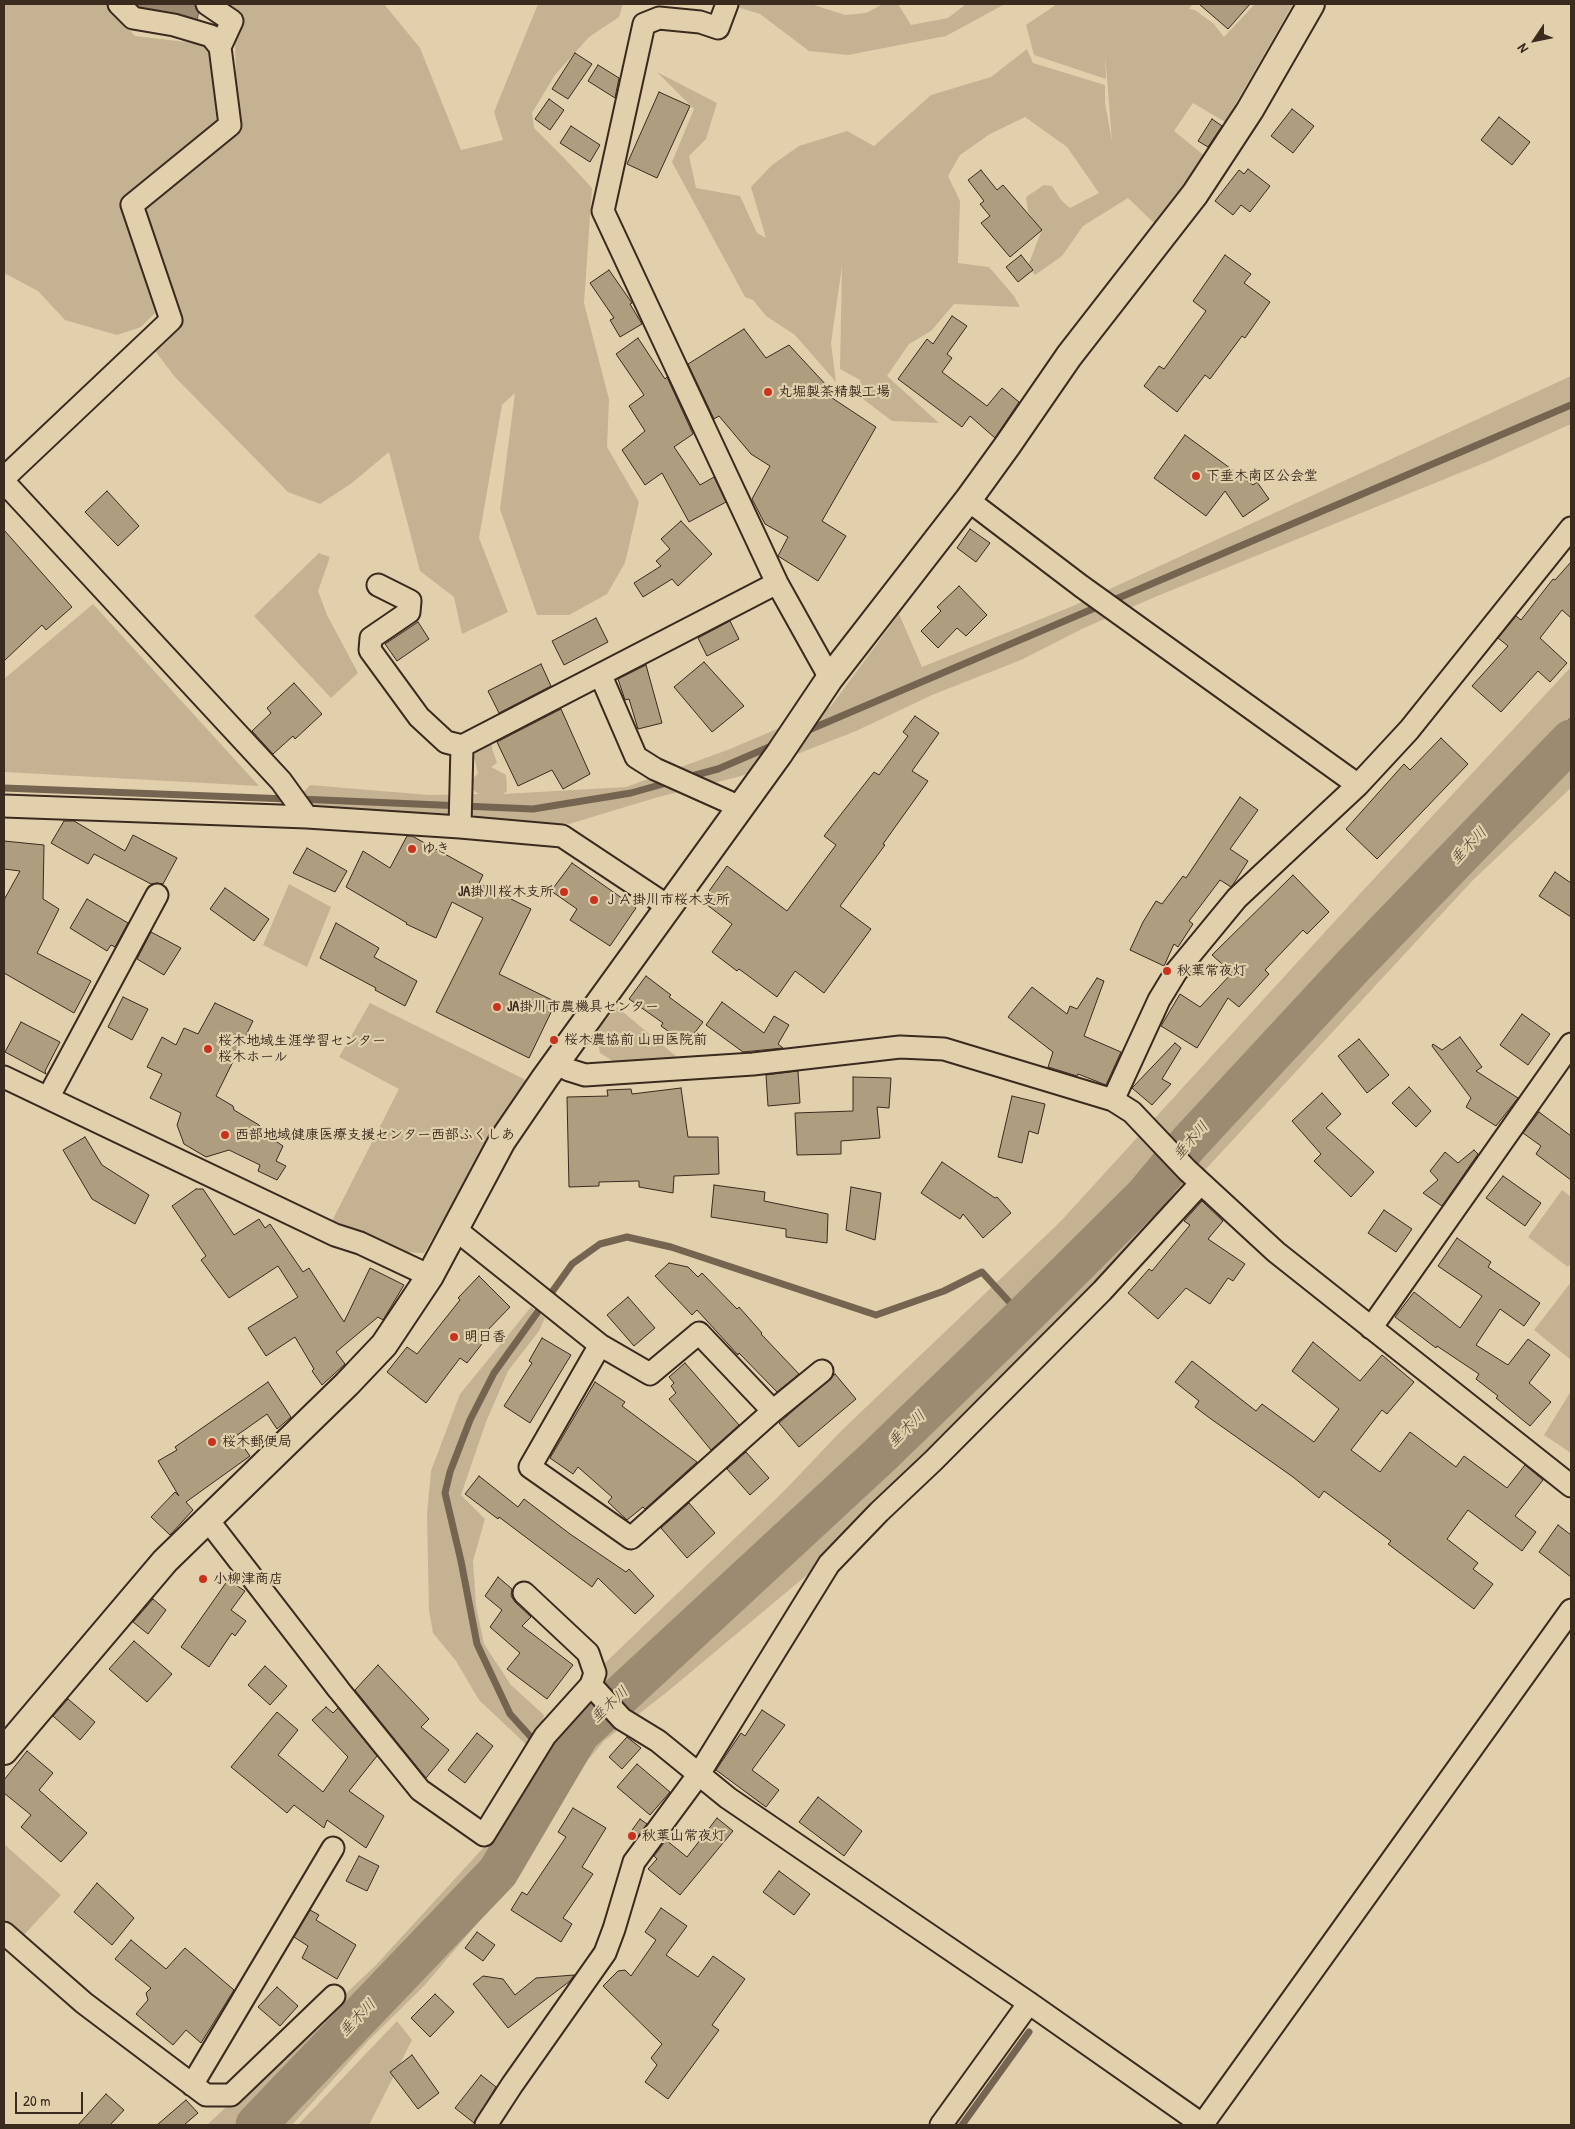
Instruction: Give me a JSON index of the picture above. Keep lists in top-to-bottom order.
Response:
{
  "water": ["垂木川"],
  "places": [
    "丸堀製茶精製工場",
    "下垂木南区公会堂",
    "ゆき",
    "JA掛川桜木支所",
    "ＪＡ掛川市桜木支所",
    "秋葉常夜灯",
    "JA掛川市農機具センター",
    "桜木農協前 山田医院前",
    "桜木地域生涯学習センター 桜木ホール",
    "西部地域健康医療支援センター西部ふくしあ",
    "明日香",
    "桜木郵便局",
    "小柳津商店",
    "秋葉山常夜灯"
  ],
  "scale_bar": "20 m",
  "north": "bottom left"
}
